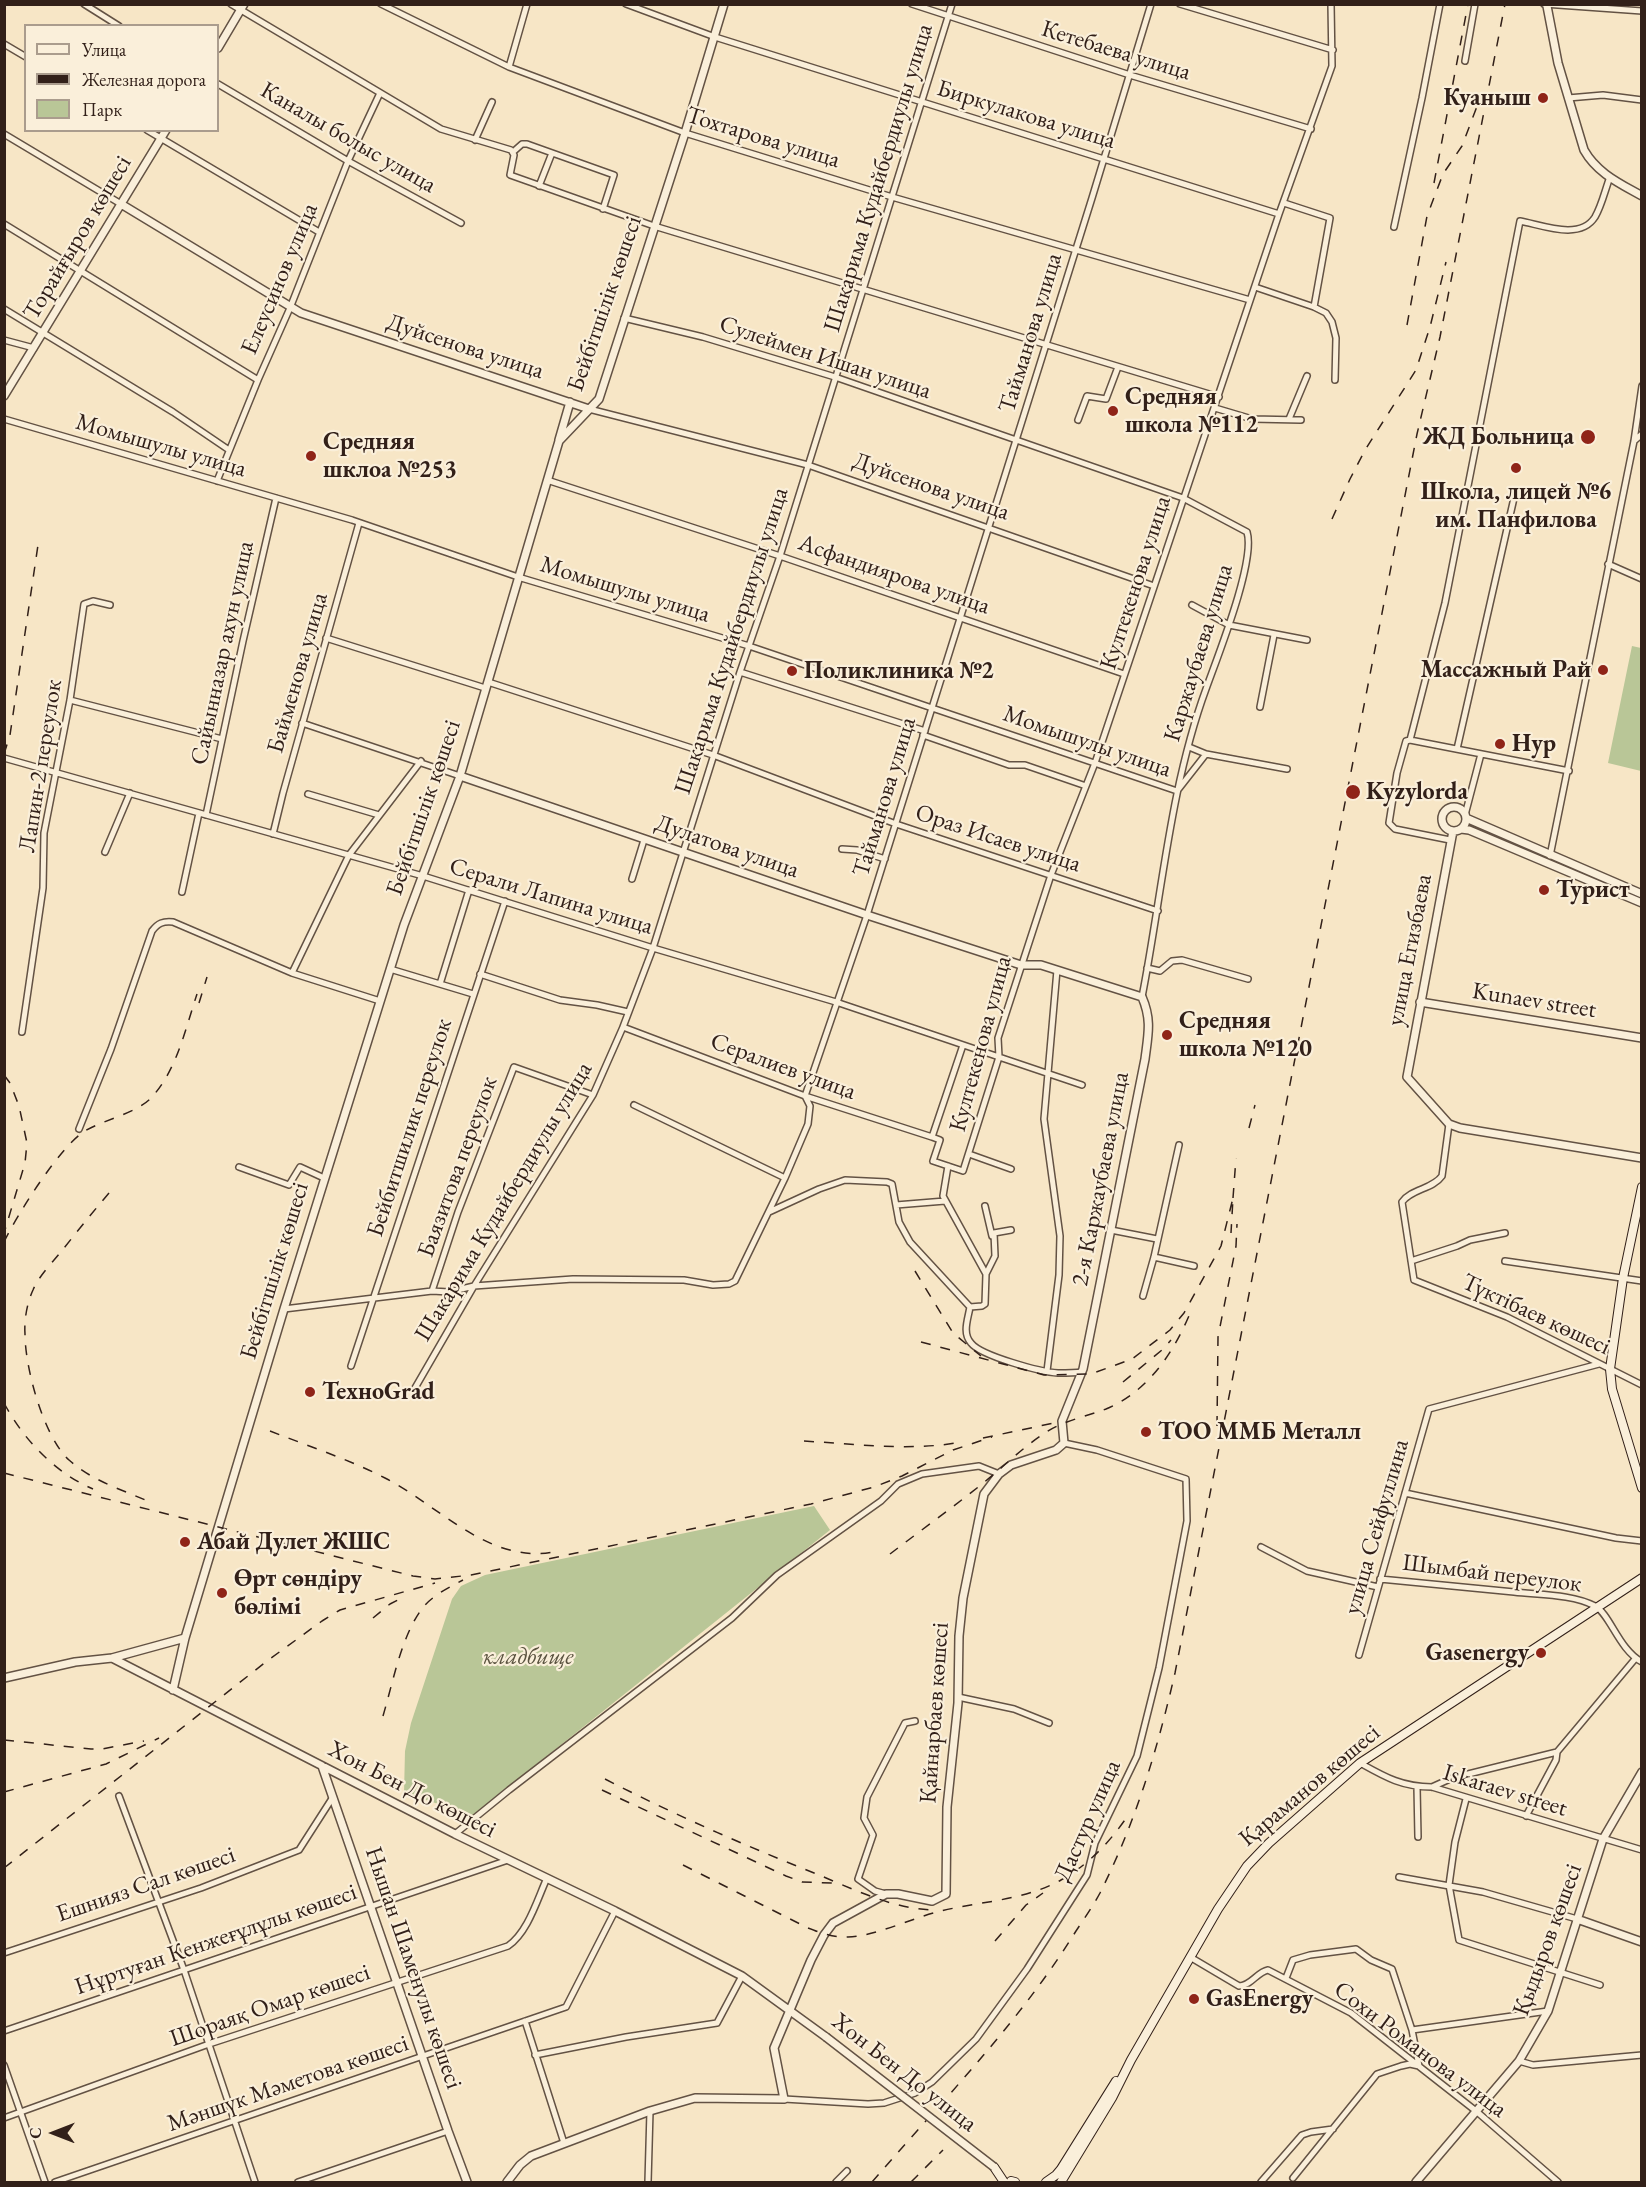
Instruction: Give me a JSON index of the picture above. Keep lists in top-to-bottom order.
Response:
{
  "streets": {
    "main road": ["Қараманов көшесі"],
    "street": [
      "Кетебаева улица",
      "Биркулакова улица",
      "Каналы болыс улица",
      "Тохтарова улица",
      "Шакарима Кудайбердиулы улица",
      "Торайғыров көшесі",
      "Елеусинов улица",
      "Бейбітшілік көшесі",
      "Тайманова улица",
      "Дуйсенова улица",
      "Сулеймен Ишан улица",
      "Момышулы улица",
      "Асфандиярова улица",
      "Култекенова улица",
      "Сайынназар ахун улица",
      "Каржаубаева улица",
      "Байменова улица",
      "Лапин-2 переулок",
      "Ораз Исаев улица",
      "Дулатова улица",
      "Серали Лапина улица",
      "улица Егизбаева",
      "Kunaev street",
      "Сералиев улица",
      "Бейбитшилик переулок",
      "Баязитова переулок",
      "2-я Каржаубаева улица",
      "Түктібаев көшесі",
      "улица Сейфуллина",
      "Шымбай переулок",
      "Қайнарбаев көшесі",
      "Хон Бен До көшесі",
      "Iskaraev street",
      "Дастур улица",
      "Ешнияз Сал көшесі",
      "Нұртуған Кенжеғұлұлы көшесі",
      "Қыдыров көшесі",
      "Нышан Шаменулы көшесі",
      "Шораяқ Омар көшесі",
      "Сохи Романова улица",
      "Хон Бен До улица",
      "Мәншүк Мәметова көшесі"
    ]
  },
  "crossings": [
    ["Кетебаева улица", "Шакарима Кудайбердиулы улица"],
    ["Кетебаева улица", "Тайманова улица"],
    ["Кетебаева улица", "Култекенова улица"],
    ["Биркулакова улица", "Шакарима Кудайбердиулы улица"],
    ["Биркулакова улица", "Бейбітшілік көшесі"],
    ["Биркулакова улица", "Тайманова улица"],
    ["Биркулакова улица", "Култекенова улица"],
    ["Каналы болыс улица", "Елеусинов улица"],
    ["Тохтарова улица", "Шакарима Кудайбердиулы улица"],
    ["Тохтарова улица", "Бейбітшілік көшесі"],
    ["Тохтарова улица", "Тайманова улица"],
    ["Тохтарова улица", "Култекенова улица"],
    ["Шакарима Кудайбердиулы улица", "Тайманова улица"],
    ["Шакарима Кудайбердиулы улица", "Дуйсенова улица"],
    ["Шакарима Кудайбердиулы улица", "Сулеймен Ишан улица"],
    ["Шакарима Кудайбердиулы улица", "Момышулы улица"],
    ["Шакарима Кудайбердиулы улица", "Асфандиярова улица"],
    ["Шакарима Кудайбердиулы улица", "Ораз Исаев улица"],
    ["Шакарима Кудайбердиулы улица", "Дулатова улица"],
    ["Шакарима Кудайбердиулы улица", "Серали Лапина улица"],
    ["Шакарима Кудайбердиулы улица", "Сералиев улица"],
    ["Шакарима Кудайбердиулы улица", "Баязитова переулок"],
    ["Торайғыров көшесі", "Дуйсенова улица"],
    ["Елеусинов улица", "Дуйсенова улица"],
    ["Елеусинов улица", "Момышулы улица"],
    ["Бейбітшілік көшесі", "Дуйсенова улица"],
    ["Бейбітшілік көшесі", "Сулеймен Ишан улица"],
    ["Бейбітшілік көшесі", "Момышулы улица"],
    ["Бейбітшілік көшесі", "Асфандиярова улица"],
    ["Бейбітшілік көшесі", "Ораз Исаев улица"],
    ["Бейбітшілік көшесі", "Дулатова улица"],
    ["Бейбітшілік көшесі", "Серали Лапина улица"],
    ["Бейбітшілік көшесі", "Хон Бен До көшесі"],
    ["Тайманова улица", "Дуйсенова улица"],
    ["Тайманова улица", "Сулеймен Ишан улица"],
    ["Тайманова улица", "Момышулы улица"],
    ["Тайманова улица", "Асфандиярова улица"],
    ["Тайманова улица", "Ораз Исаев улица"],
    ["Тайманова улица", "Дулатова улица"],
    ["Тайманова улица", "Серали Лапина улица"],
    ["Тайманова улица", "Сералиев улица"],
    ["Дуйсенова улица", "Култекенова улица"],
    ["Сулеймен Ишан улица", "Култекенова улица"],
    ["Сулеймен Ишан улица", "Каржаубаева улица"],
    ["Момышулы улица", "Култекенова улица"],
    ["Момышулы улица", "Сайынназар ахун улица"],
    ["Момышулы улица", "Каржаубаева улица"],
    ["Момышулы улица", "Байменова улица"],
    ["Асфандиярова улица", "Култекенова улица"],
    ["Култекенова улица", "Каржаубаева улица"],
    ["Култекенова улица", "Ораз Исаев улица"],
    ["Култекенова улица", "Дулатова улица"],
    ["Култекенова улица", "Серали Лапина улица"],
    ["Сайынназар ахун улица", "Серали Лапина улица"],
    ["Каржаубаева улица", "Ораз Исаев улица"],
    ["Каржаубаева улица", "Дулатова улица"],
    ["Каржаубаева улица", "2-я Каржаубаева улица"],
    ["Байменова улица", "Ораз Исаев улица"],
    ["Байменова улица", "Дулатова улица"],
    ["Байменова улица", "Серали Лапина улица"],
    ["Лапин-2 переулок", "Серали Лапина улица"],
    ["Дулатова улица", "2-я Каржаубаева улица"],
    ["Серали Лапина улица", "Бейбитшилик переулок"],
    ["улица Егизбаева", "Kunaev street"],
    ["Түктібаев көшесі", "улица Сейфуллина"],
    ["улица Сейфуллина", "Шымбай переулок"],
    ["Шымбай переулок", "Қараманов көшесі"],
    ["Қайнарбаев көшесі", "Дастур улица"],
    ["Қараманов көшесі", "Iskaraev street"],
    ["Қараманов көшесі", "Сохи Романова улица"],
    ["Хон Бен До көшесі", "Нұртуған Кенжеғұлұлы көшесі"],
    ["Хон Бен До көшесі", "Нышан Шаменулы көшесі"],
    ["Хон Бен До көшесі", "Шораяқ Омар көшесі"],
    ["Хон Бен До көшесі", "Хон Бен До улица"],
    ["Хон Бен До көшесі", "Мәншүк Мәметова көшесі"],
    ["Iskaraev street", "Қыдыров көшесі"],
    ["Ешнияз Сал көшесі", "Нышан Шаменулы көшесі"],
    ["Нұртуған Кенжеғұлұлы көшесі", "Нышан Шаменулы көшесі"],
    ["Қыдыров көшесі", "Сохи Романова улица"],
    ["Нышан Шаменулы көшесі", "Шораяқ Омар көшесі"],
    ["Нышан Шаменулы көшесі", "Мәншүк Мәметова көшесі"]
  ],
  "parks": ["кладбище"],
  "places": [
    "Куаныш",
    "Средняя школа №112",
    "ЖД Больница",
    "Средняя шклоа №253",
    "Школа, лицей №6 им. Панфилова",
    "Массажный Рай",
    "Поликлиника №2",
    "Нур",
    "Kyzylorda",
    "Турист",
    "Средняя школа №120",
    "ТехноGrad",
    "ТОО ММБ Металл",
    "Абай Дулет ЖШС",
    "Өрт сөндіру бөлімі",
    "Gasenergy",
    "GasEnergy"
  ],
  "legend": ["Улица", "Железная дорога", "Парк"],
  "north": "left"
}
